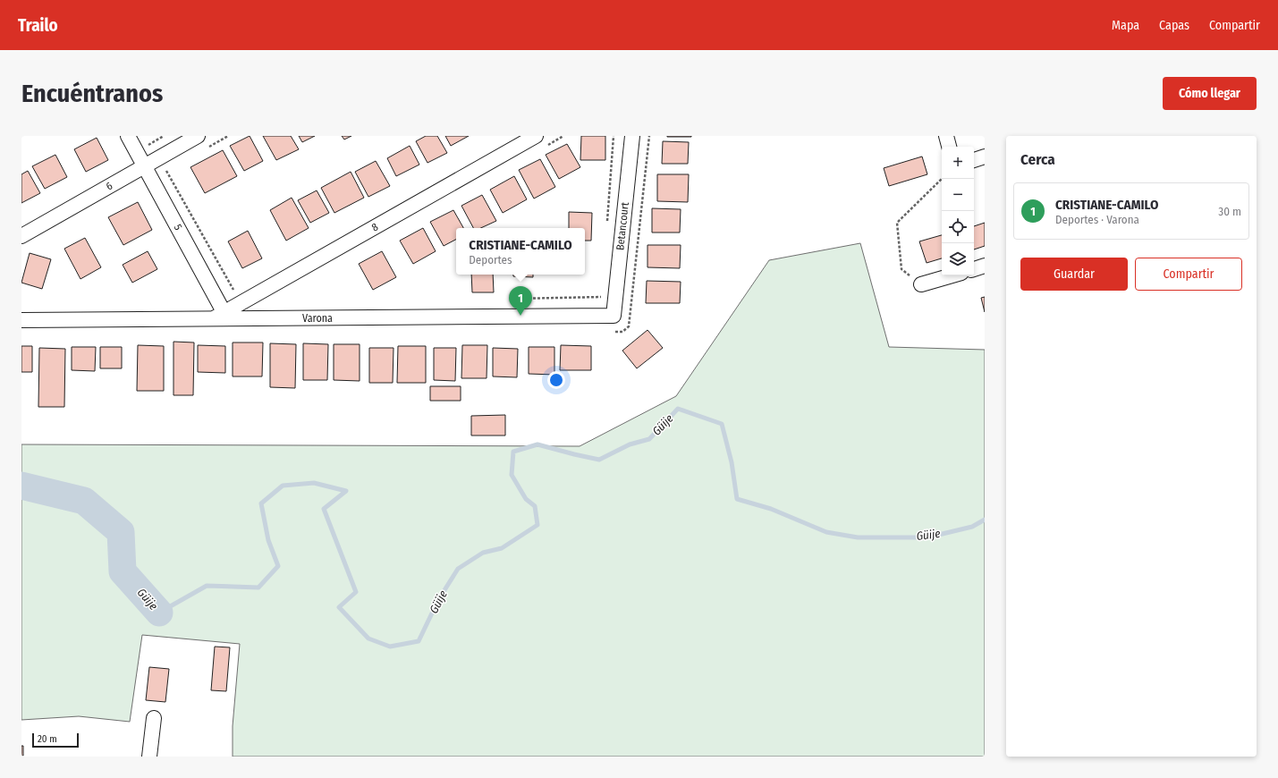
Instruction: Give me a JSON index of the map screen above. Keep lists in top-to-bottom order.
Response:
{
  "streets": {
    "street": [
      "6",
      "Betancourt",
      "5",
      "8",
      "Varona"
    ]
  },
  "crossings": [
    ["6", "5"],
    ["Betancourt", "Varona"],
    ["5", "8"],
    ["5", "Varona"],
    ["8", "Varona"]
  ],
  "water": ["Güije"],
  "scale_bar": "20 m",
  "page": {
    "header": "Trailo",
    "nav": ["Mapa", "Capas", "Compartir"],
    "buttons": [
      "Cómo llegar",
      ["Guardar", "Compartir"]
    ],
    "title": "Encuéntranos",
    "heading": "Cerca",
    "map_buttons": ["+", "−"],
    "list": [
      {
        "mark": "1",
        "name": "CRISTIANE-CAMILO",
        "note": "Deportes · Varona",
        "value": "30 m"
      }
    ],
    "popup": ["CRISTIANE-CAMILO", "Deportes"],
    "pins": "1",
    "scale": "20 m"
  }
}
